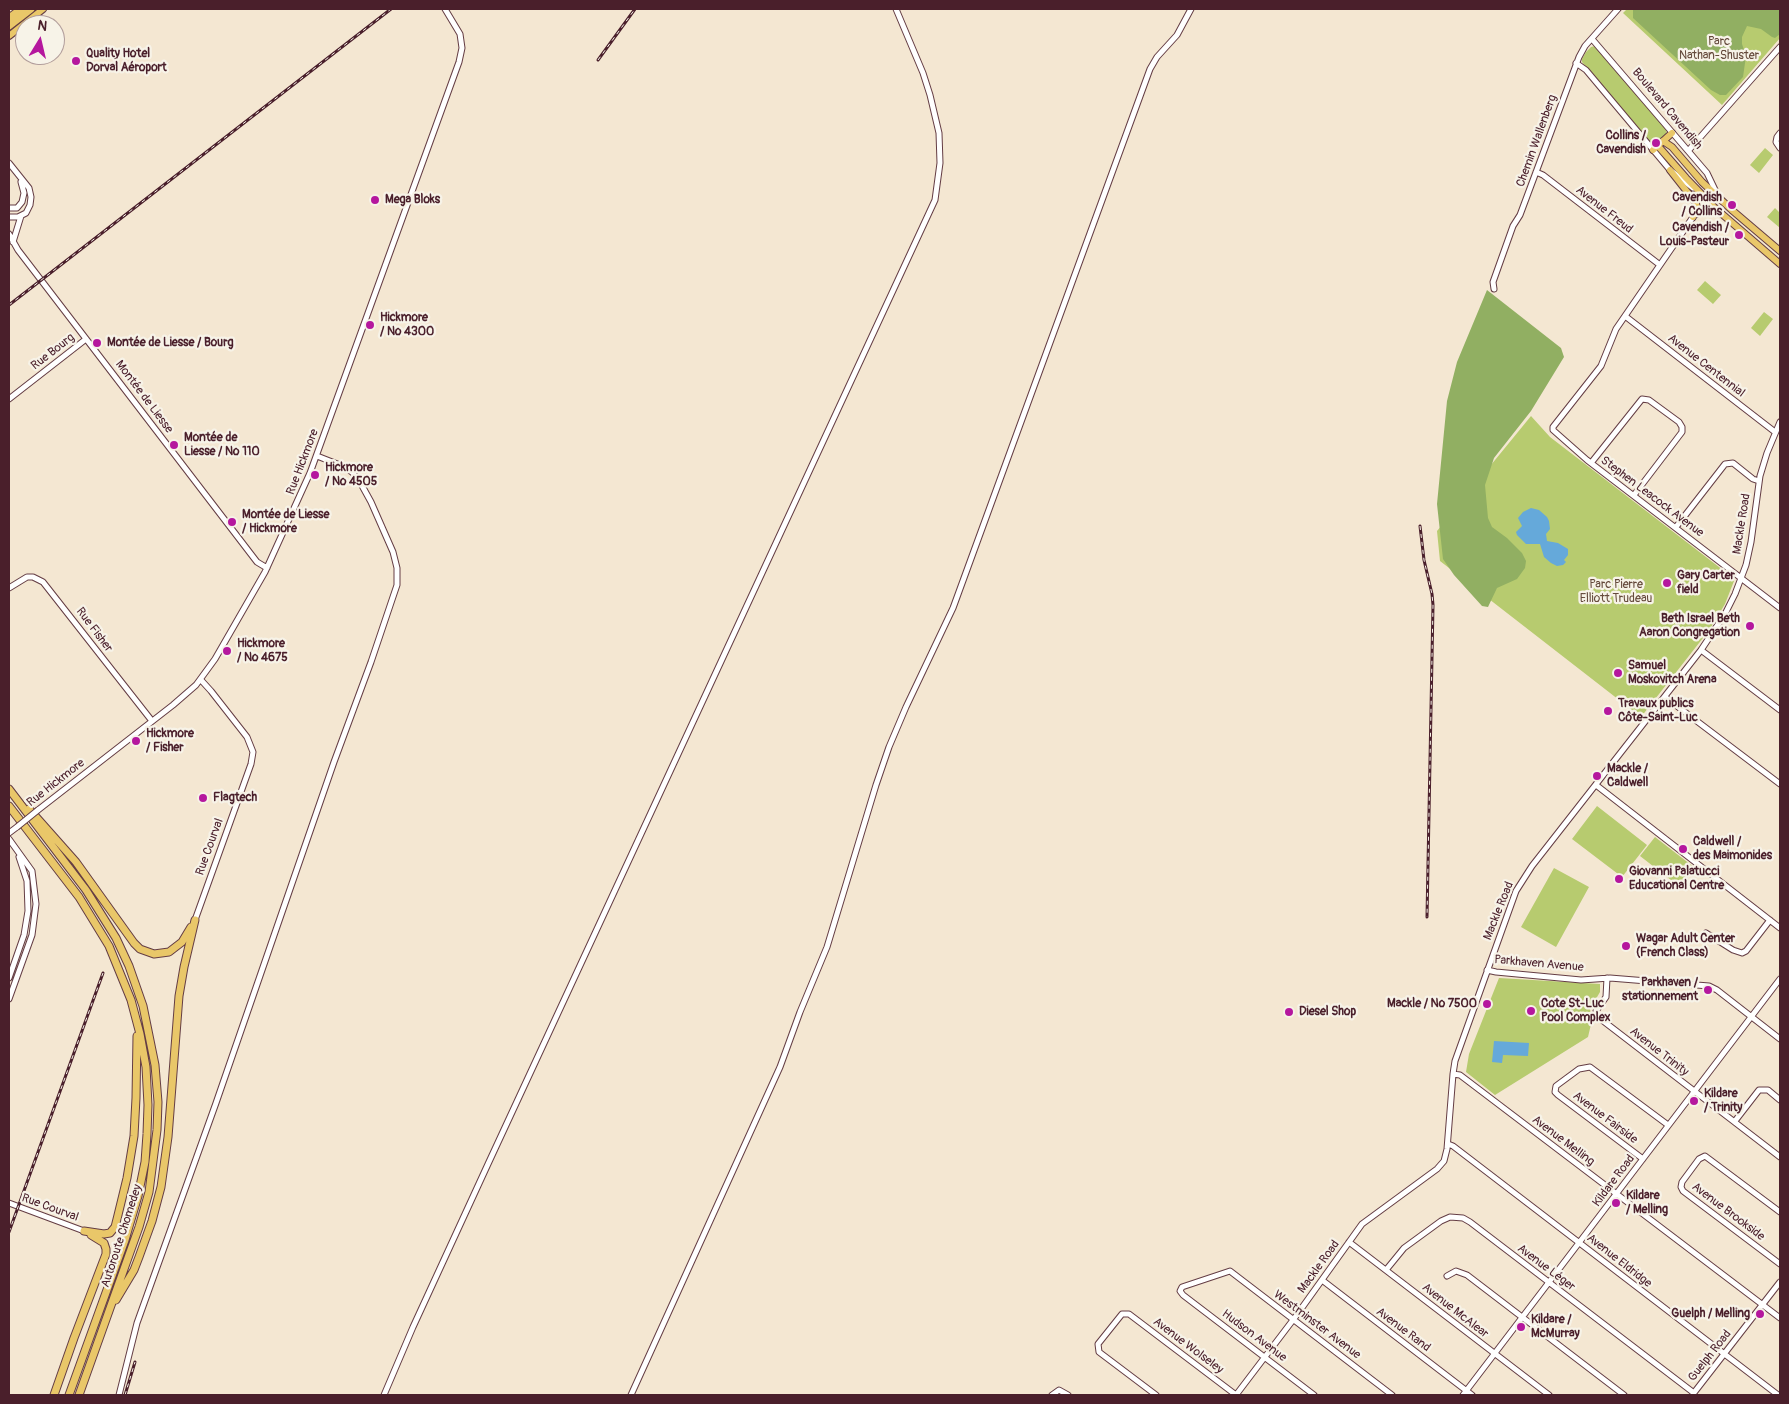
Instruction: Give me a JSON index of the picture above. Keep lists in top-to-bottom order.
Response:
{
  "streets": {
    "highway": ["Autoroute Chomedey"],
    "main road": ["Boulevard Cavendish"],
    "street": [
      "Chemin Wallenberg",
      "Avenue Freud",
      "Rue Bourg",
      "Avenue Centennial",
      "Montée de Liesse",
      "Rue Hickmore",
      "Stephen Leacock Avenue",
      "Mackle Road",
      "Rue Fisher",
      "Rue Courval",
      "Parkhaven Avenue",
      "Avenue Trinity",
      "Avenue Fairside",
      "Avenue Melling",
      "Kildare Road",
      "Avenue Brookside",
      "Avenue Eldridge",
      "Avenue Léger",
      "Avenue McAlear",
      "Westminster Avenue",
      "Avenue Rand",
      "Hudson Avenue",
      "Avenue Wolseley",
      "Guelph Road"
    ]
  },
  "crossings": [
    ["Boulevard Cavendish", "Chemin Wallenberg"],
    ["Chemin Wallenberg", "Avenue Freud"],
    ["Rue Bourg", "Montée de Liesse"],
    ["Avenue Centennial", "Stephen Leacock Avenue"],
    ["Avenue Centennial", "Mackle Road"],
    ["Montée de Liesse", "Rue Hickmore"],
    ["Rue Hickmore", "Rue Fisher"],
    ["Rue Hickmore", "Rue Courval"],
    ["Stephen Leacock Avenue", "Mackle Road"],
    ["Mackle Road", "Parkhaven Avenue"],
    ["Mackle Road", "Avenue Melling"],
    ["Mackle Road", "Avenue Eldridge"],
    ["Mackle Road", "Avenue McAlear"],
    ["Mackle Road", "Westminster Avenue"],
    ["Mackle Road", "Avenue Rand"],
    ["Mackle Road", "Hudson Avenue"],
    ["Mackle Road", "Avenue Wolseley"],
    ["Parkhaven Avenue", "Avenue Trinity"],
    ["Parkhaven Avenue", "Kildare Road"],
    ["Avenue Trinity", "Kildare Road"],
    ["Avenue Fairside", "Kildare Road"],
    ["Avenue Melling", "Kildare Road"],
    ["Avenue Melling", "Guelph Road"],
    ["Kildare Road", "Avenue Eldridge"],
    ["Kildare Road", "Avenue Léger"],
    ["Kildare Road", "Avenue McAlear"],
    ["Kildare Road", "Avenue Rand"],
    ["Avenue Eldridge", "Guelph Road"],
    ["Avenue Léger", "Avenue McAlear"],
    ["Avenue Léger", "Guelph Road"],
    ["Westminster Avenue", "Hudson Avenue"]
  ],
  "parks": ["Parc Nathan-Shuster", "Parc Pierre Elliott Trudeau"],
  "places": [
    "Quality Hotel Dorval Aéroport",
    "Collins / Cavendish",
    "Mega Bloks",
    "Cavendish / Collins",
    "Cavendish / Louis-Pasteur",
    "Hickmore / No 4300",
    "Montée de Liesse / Bourg",
    "Montée de Liesse / No 110",
    "Hickmore / No 4505",
    "Montée de Liesse / Hickmore",
    "Gary Carter field",
    "Beth Israel Beth Aaron Congregation",
    "Hickmore / No 4675",
    "Samuel Moskovitch Arena",
    "Travaux publics Côte-Saint-Luc",
    "Hickmore / Fisher",
    "Mackle / Caldwell",
    "Flagtech",
    "Caldwell / des Maimonides",
    "Giovanni Palatucci Educational Centre",
    "Wagar Adult Center (French Class)",
    "Parkhaven / stationnement",
    "Mackle / No 7500",
    "Cote St-Luc Pool Complex",
    "Diesel Shop",
    "Kildare / Trinity",
    "Kildare / Melling",
    "Guelph / Melling",
    "Kildare / McMurray"
  ],
  "north": "top"
}
